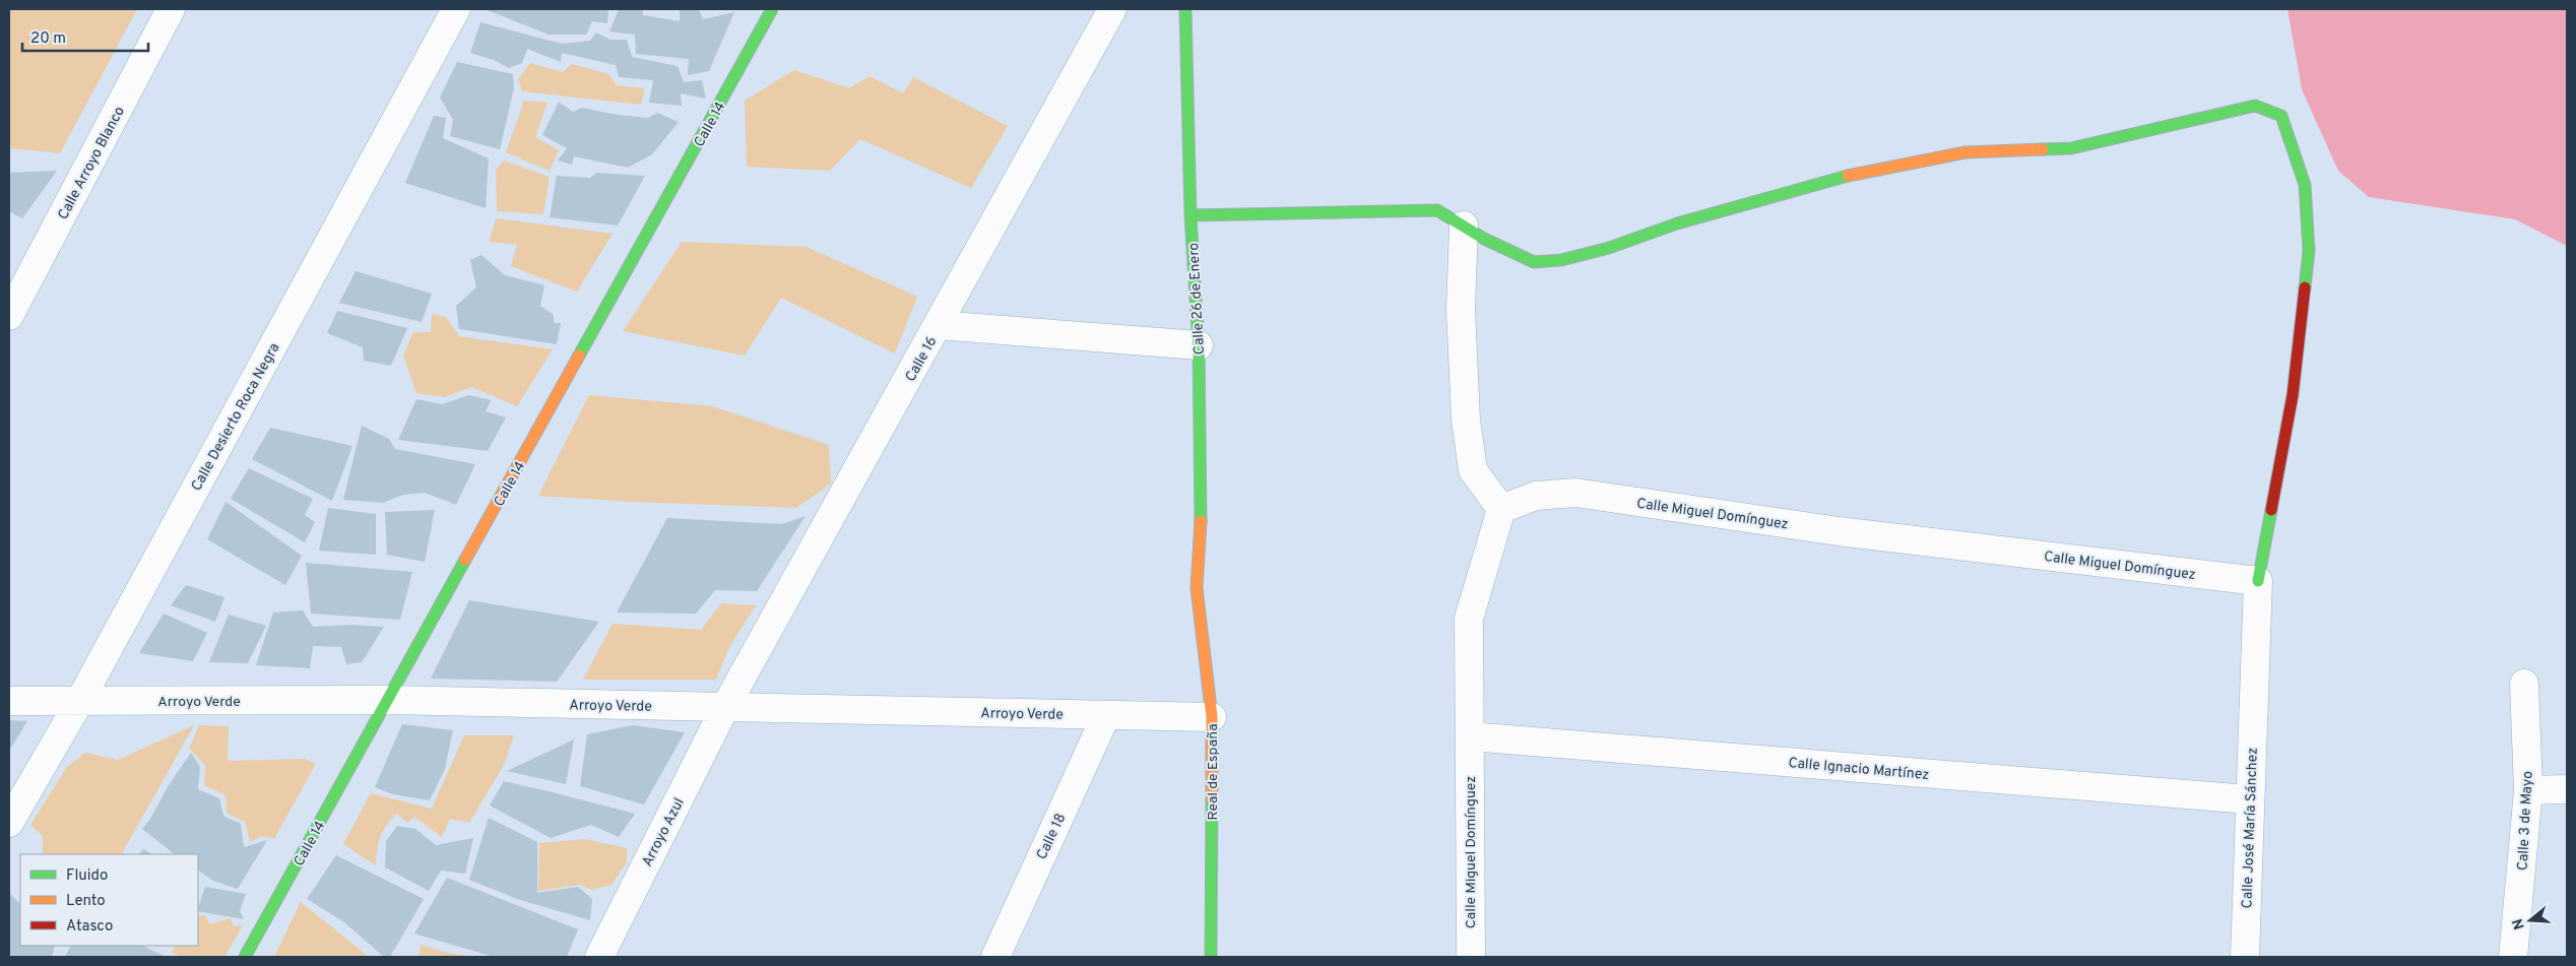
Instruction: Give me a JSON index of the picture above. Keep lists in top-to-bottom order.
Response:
{
  "streets": {
    "street": [
      "Calle 14",
      "Calle Arroyo Blanco",
      "Calle 26 de Enero",
      "Calle 16",
      "Calle Desierto Roca Negra",
      "Calle Miguel Domínguez",
      "Arroyo Verde",
      "Calle Ignacio Martínez",
      "Real de España",
      "Calle 3 de Mayo",
      "Calle José María Sánchez",
      "Arroyo Azul",
      "Calle 18"
    ]
  },
  "crossings": [
    ["Calle 14", "Arroyo Verde"],
    ["Calle 26 de Enero", "Real de España"],
    ["Calle 16", "Arroyo Verde"],
    ["Calle 16", "Arroyo Azul"],
    ["Calle Desierto Roca Negra", "Arroyo Verde"],
    ["Calle Miguel Domínguez", "Calle Ignacio Martínez"],
    ["Calle Miguel Domínguez", "Calle José María Sánchez"],
    ["Arroyo Verde", "Real de España"],
    ["Arroyo Verde", "Arroyo Azul"],
    ["Arroyo Verde", "Calle 18"],
    ["Calle Ignacio Martínez", "Calle José María Sánchez"]
  ],
  "legend": ["Fluido", "Lento", "Atasco"],
  "scale_bar": "20 m",
  "north": "left"
}
